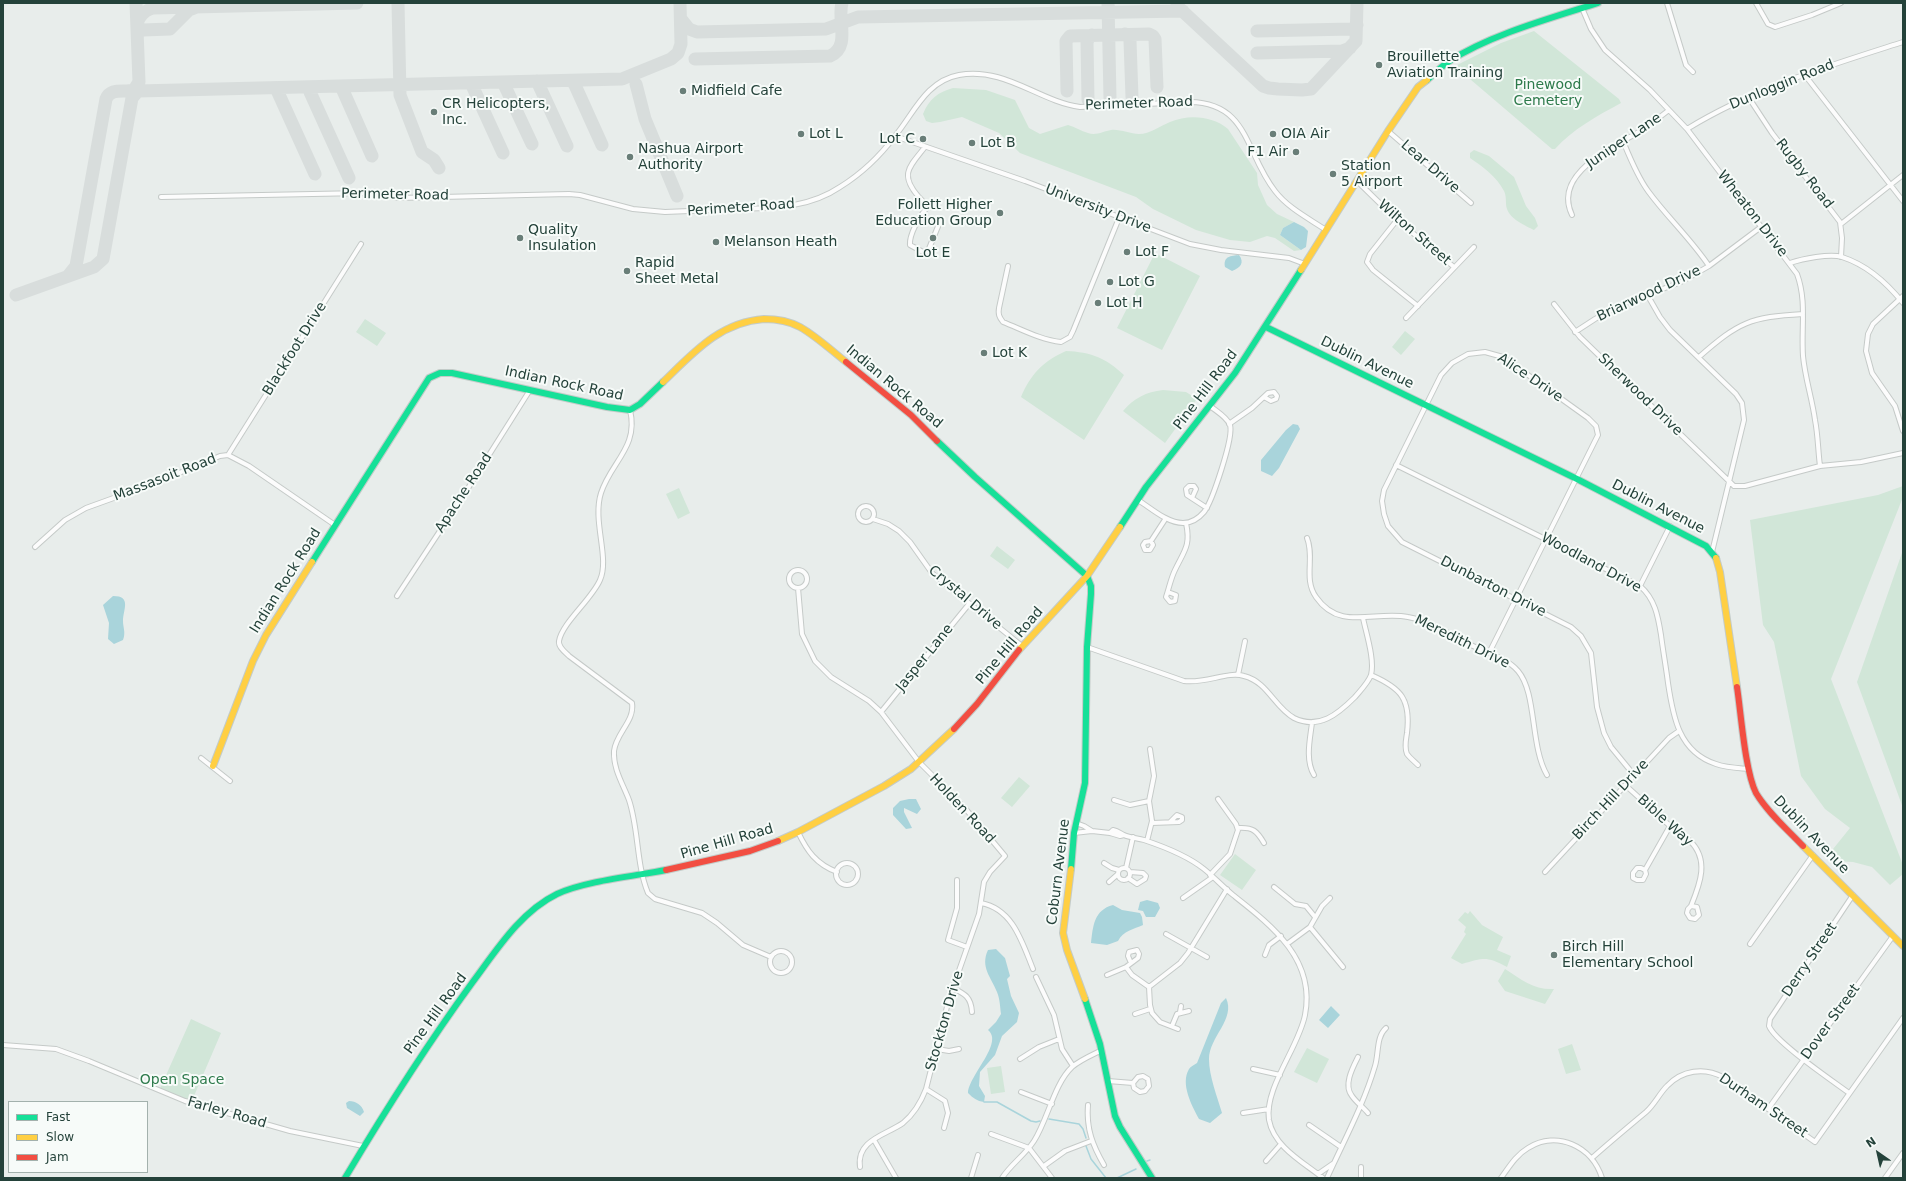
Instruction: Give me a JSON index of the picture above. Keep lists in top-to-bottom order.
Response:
{
  "streets": {
    "street": [
      "Dunloggin Road",
      "Perimeter Road",
      "Juniper Lane",
      "Lear Drive",
      "Rugby Road",
      "University Drive",
      "Wheaton Drive",
      "Wilton Street",
      "Briarwood Drive",
      "Blackfoot Drive",
      "Dublin Avenue",
      "Alice Drive",
      "Indian Rock Road",
      "Pine Hill Road",
      "Sherwood Drive",
      "Massasoit Road",
      "Apache Road",
      "Woodland Drive",
      "Dunbarton Drive",
      "Crystal Drive",
      "Meredith Drive",
      "Jasper Lane",
      "Birch Hill Drive",
      "Holden Road",
      "Bible Way",
      "Coburn Avenue",
      "Derry Street",
      "Stockton Drive",
      "Dover Street",
      "Durham Street",
      "Farley Road"
    ]
  },
  "crossings": [
    ["Dunloggin Road", "Rugby Road"],
    ["Dunloggin Road", "Wheaton Drive"],
    ["Perimeter Road", "University Drive"],
    ["Perimeter Road", "Pine Hill Road"],
    ["Juniper Lane", "Wheaton Drive"],
    ["Lear Drive", "Pine Hill Road"],
    ["University Drive", "Pine Hill Road"],
    ["Wheaton Drive", "Briarwood Drive"],
    ["Wheaton Drive", "Pine Hill Road"],
    ["Wilton Street", "Pine Hill Road"],
    ["Briarwood Drive", "Sherwood Drive"],
    ["Blackfoot Drive", "Massasoit Road"],
    ["Dublin Avenue", "Alice Drive"],
    ["Dublin Avenue", "Pine Hill Road"],
    ["Dublin Avenue", "Woodland Drive"],
    ["Dublin Avenue", "Dunbarton Drive"],
    ["Dublin Avenue", "Derry Street"],
    ["Dublin Avenue", "Dover Street"],
    ["Alice Drive", "Woodland Drive"],
    ["Alice Drive", "Dunbarton Drive"],
    ["Alice Drive", "Meredith Drive"],
    ["Indian Rock Road", "Pine Hill Road"],
    ["Indian Rock Road", "Massasoit Road"],
    ["Indian Rock Road", "Apache Road"],
    ["Indian Rock Road", "Coburn Avenue"],
    ["Pine Hill Road", "Crystal Drive"],
    ["Pine Hill Road", "Holden Road"],
    ["Pine Hill Road", "Coburn Avenue"],
    ["Pine Hill Road", "Farley Road"],
    ["Woodland Drive", "Dunbarton Drive"],
    ["Woodland Drive", "Birch Hill Drive"],
    ["Dunbarton Drive", "Birch Hill Drive"],
    ["Crystal Drive", "Jasper Lane"],
    ["Jasper Lane", "Holden Road"],
    ["Birch Hill Drive", "Bible Way"],
    ["Holden Road", "Stockton Drive"],
    ["Derry Street", "Dover Street"],
    ["Dover Street", "Durham Street"]
  ],
  "parks": ["Pinewood Cemetery", "Open Space"],
  "places": [
    "Brouillette Aviation Training",
    "Midfield Cafe",
    "CR Helicopters, Inc.",
    "Lot L",
    "OIA Air",
    "Lot C",
    "Lot B",
    "F1 Air",
    "Nashua Airport Authority",
    "Station 5 Airport",
    "Follett Higher Education Group",
    "Quality Insulation",
    "Lot E",
    "Melanson Heath",
    "Lot F",
    "Rapid Sheet Metal",
    "Lot G",
    "Lot H",
    "Lot K",
    "Birch Hill Elementary School"
  ],
  "legend": ["Fast", "Slow", "Jam"],
  "north": "top left"
}
